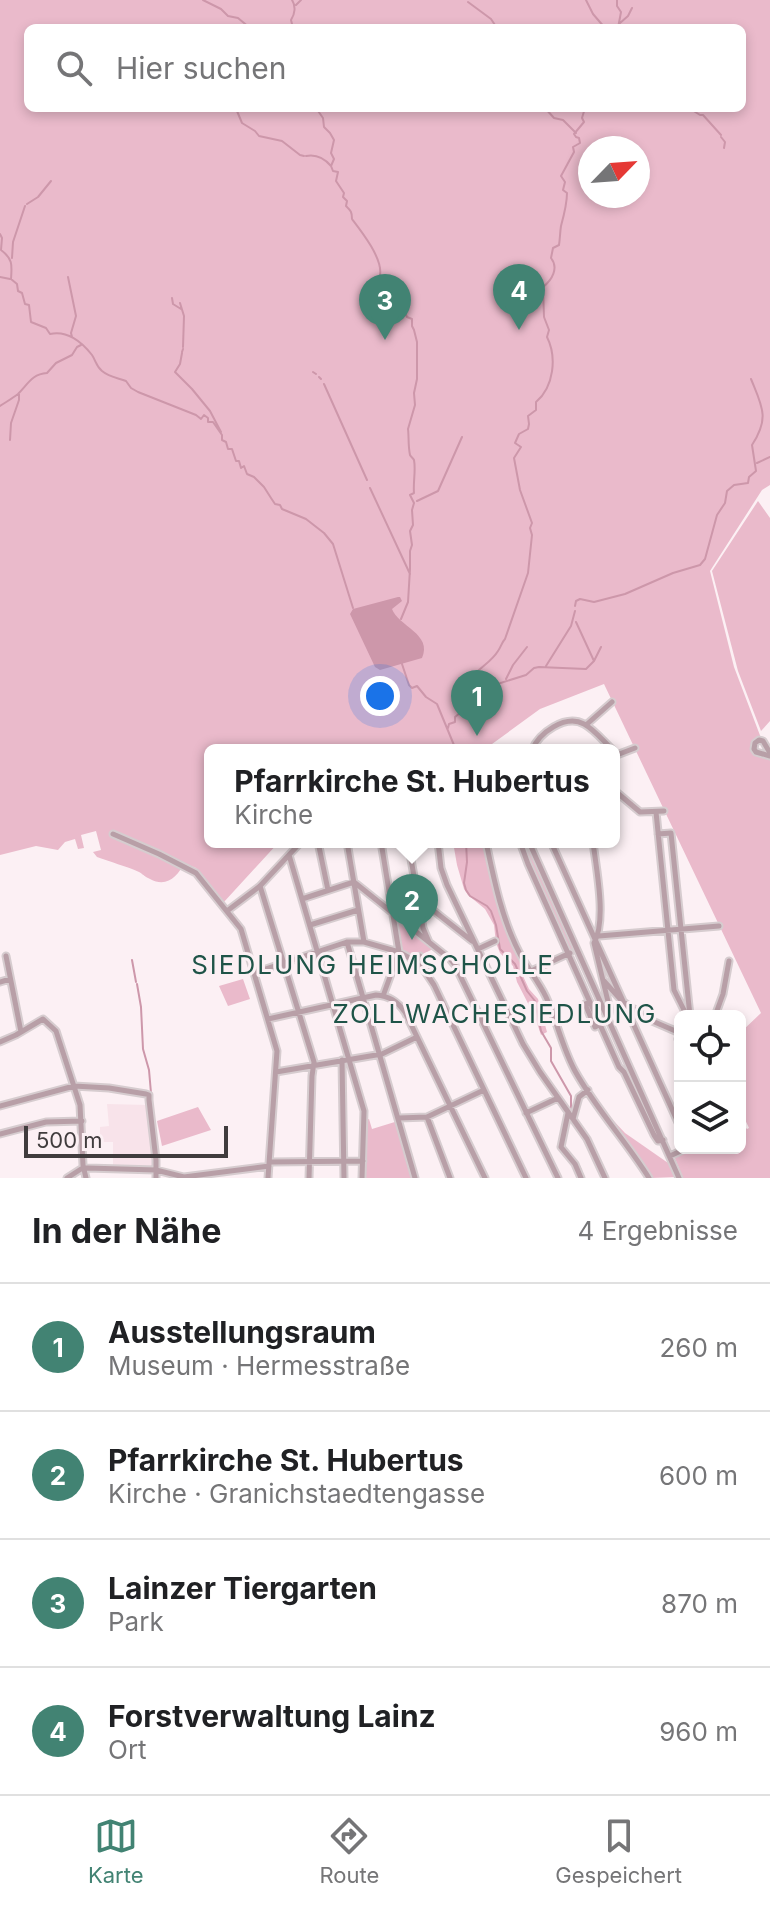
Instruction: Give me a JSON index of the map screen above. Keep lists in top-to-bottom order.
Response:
{
  "districts": ["SIEDLUNG HEIMSCHOLLE", "ZOLLWACHESIEDLUNG"],
  "scale_bar": "500 m",
  "north": "top right",
  "page": {
    "search": "Hier suchen",
    "pins": [
      "4",
      "3",
      "1",
      "2"
    ],
    "popup": ["Pfarrkirche St. Hubertus", "Kirche"],
    "scale": "500 m",
    "heading": ["In der Nähe", "4 Ergebnisse"],
    "list": [
      {
        "mark": "1",
        "name": "Ausstellungsraum",
        "note": "Museum · Hermesstraße",
        "value": "260 m"
      },
      {
        "mark": "2",
        "name": "Pfarrkirche St. Hubertus",
        "note": "Kirche · Granichstaedtengasse",
        "value": "600 m"
      },
      {
        "mark": "3",
        "name": "Lainzer Tiergarten",
        "note": "Park",
        "value": "870 m"
      },
      {
        "mark": "4",
        "name": "Forstverwaltung Lainz",
        "note": "Ort",
        "value": "960 m"
      }
    ],
    "nav": ["Karte", "Route", "Gespeichert"]
  }
}
